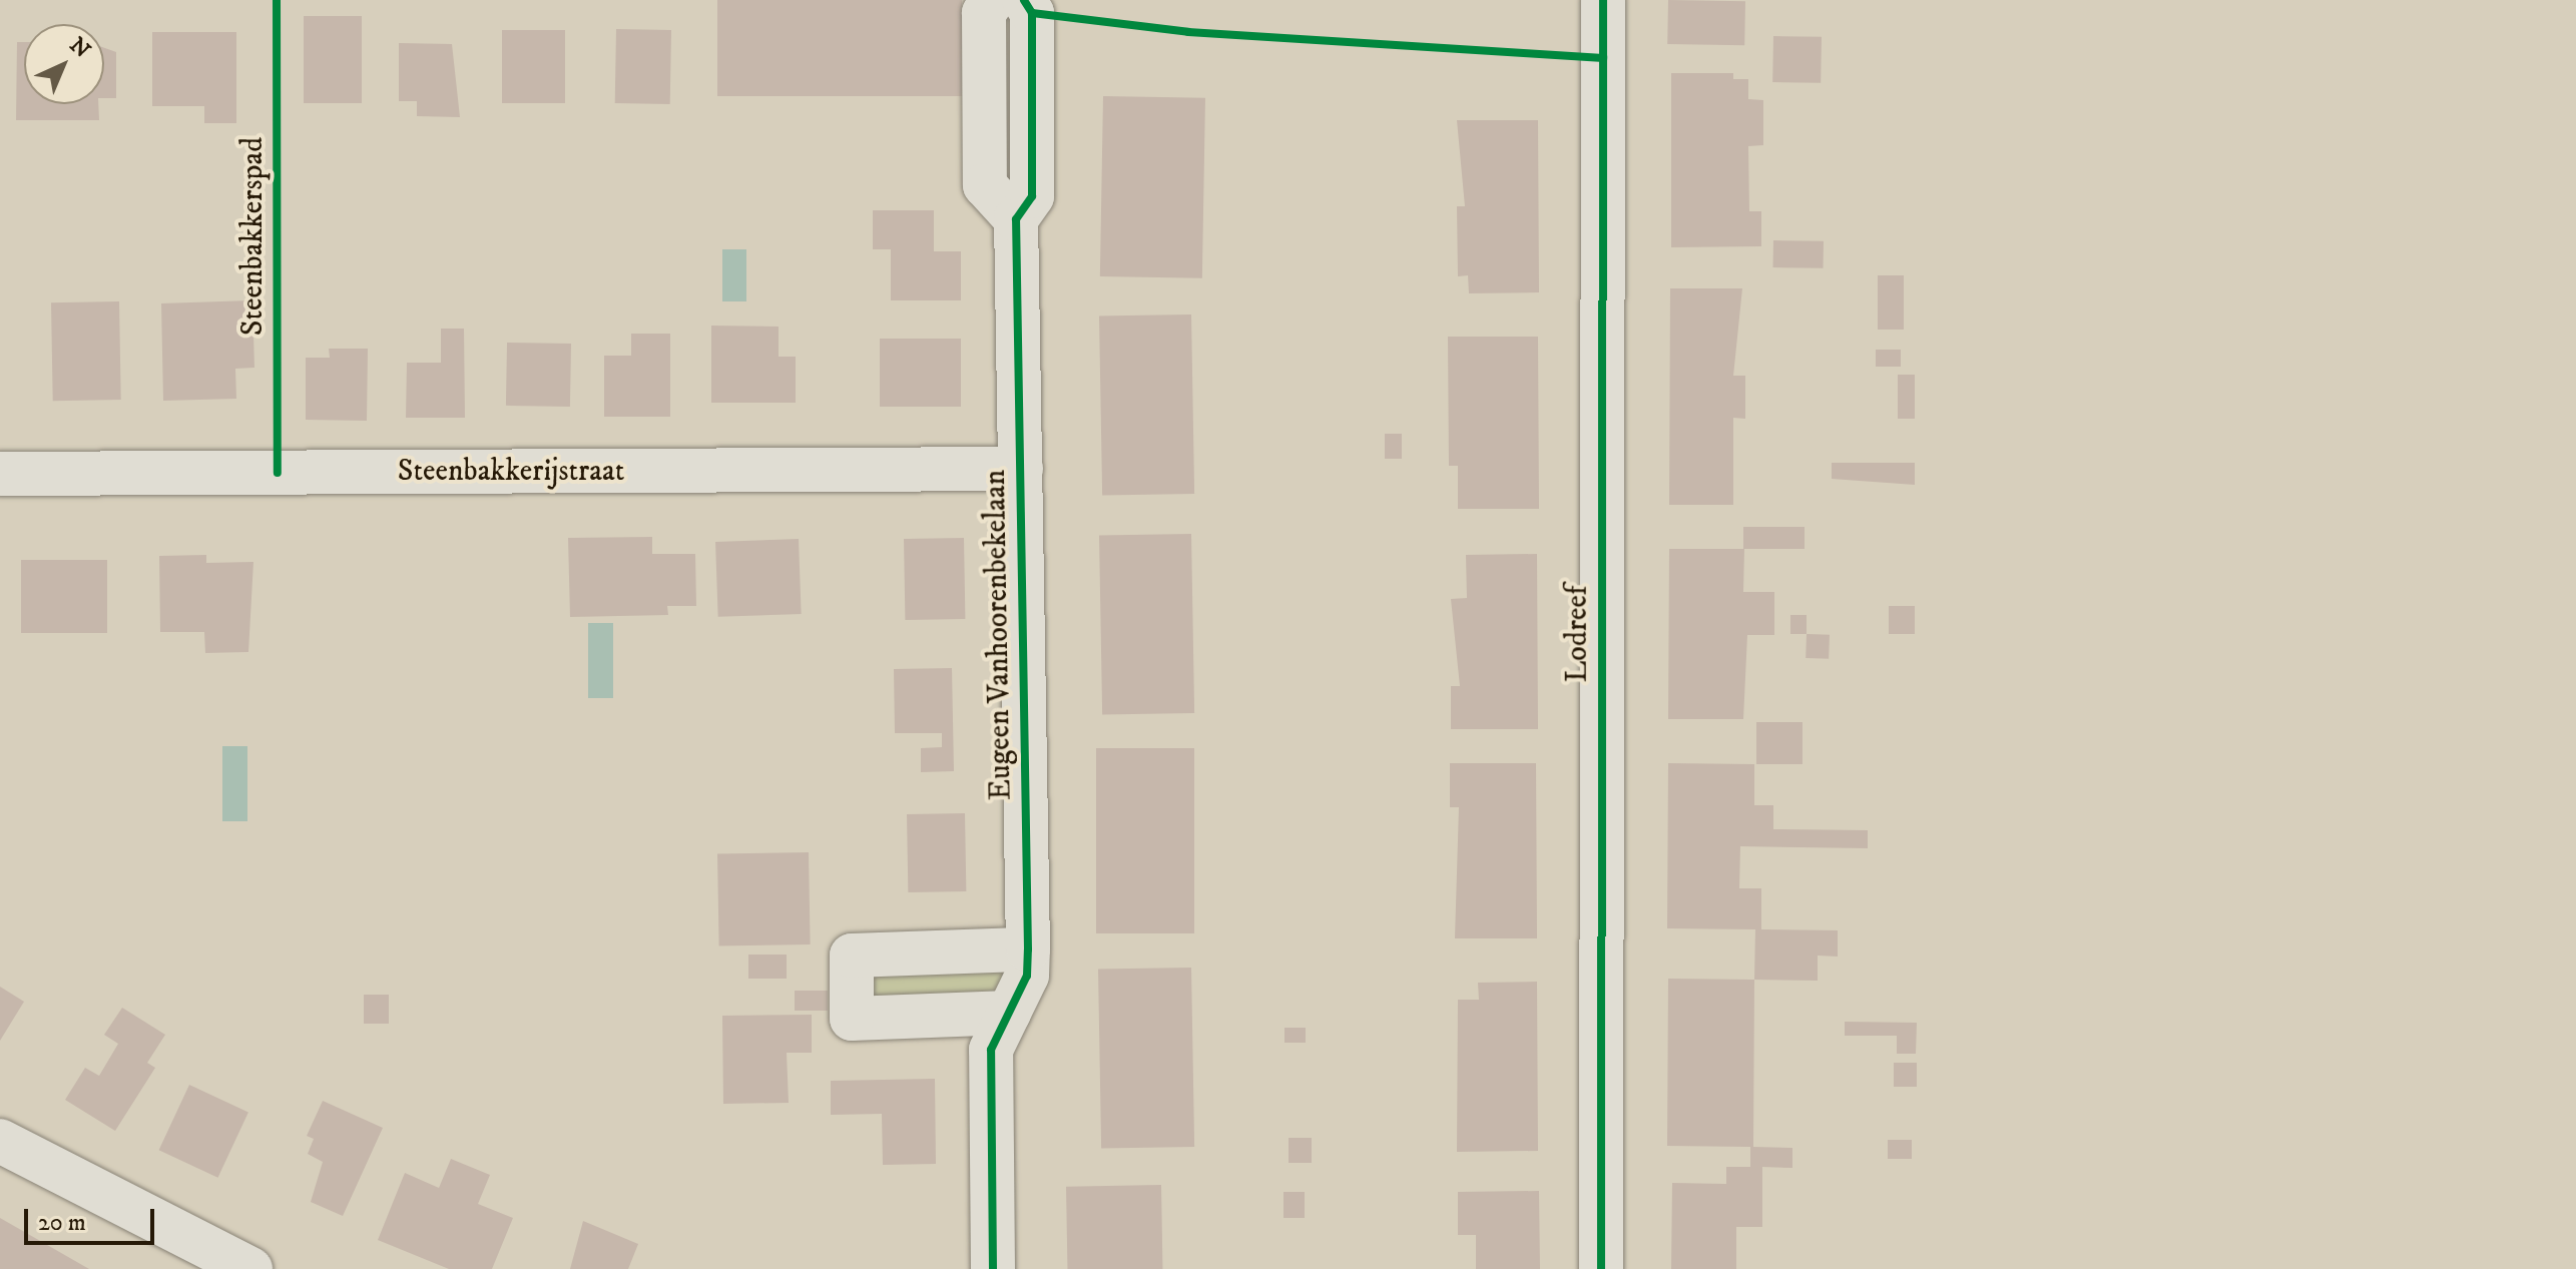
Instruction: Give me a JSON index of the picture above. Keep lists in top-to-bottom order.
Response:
{
  "streets": {
    "street": ["Steenbakkerijstraat", "Lodreef", "Eugeen Vanhoorenbekelaan"],
    "cycle path": ["Steenbakkerspad"]
  },
  "crossings": [
    ["Steenbakkerijstraat", "Eugeen Vanhoorenbekelaan"]
  ],
  "scale_bar": "20 m",
  "north": "top right"
}
